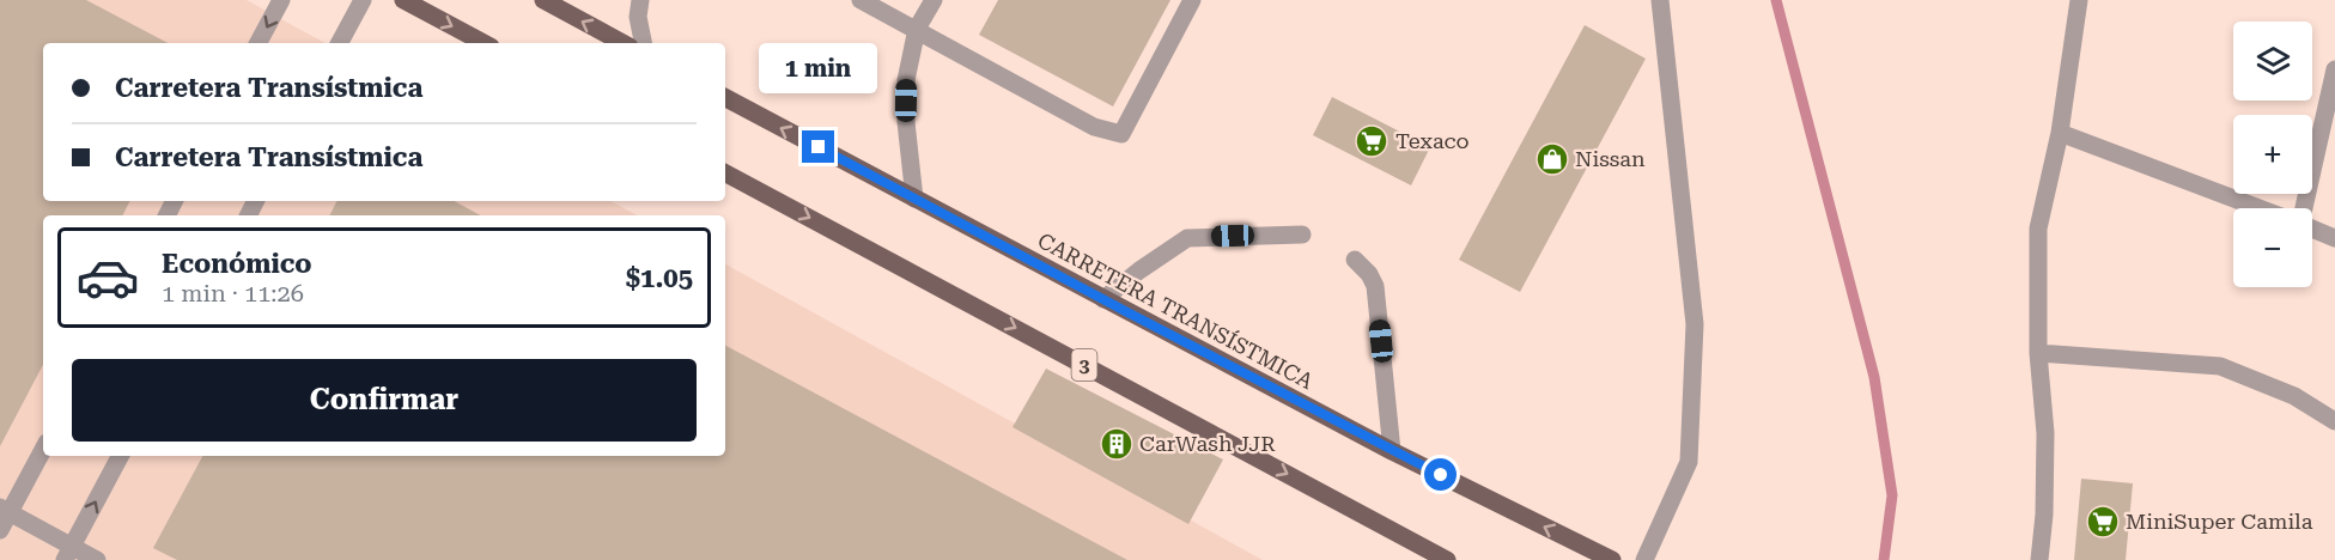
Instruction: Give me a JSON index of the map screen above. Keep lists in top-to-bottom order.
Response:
{
  "streets": {
    "main road": ["CARRETERA TRANSÍSTMICA", "3"]
  },
  "places": {
    "supermarket": ["Texaco", "MiniSuper Camila"],
    "shop": ["Nissan"],
    "building": ["CarWash JJR"]
  },
  "page": {
    "map_buttons": ["+", "−"],
    "bubble": "1 min",
    "banner": ["Carretera Transístmica", "Carretera Transístmica"],
    "list": [
      {
        "name": "Económico",
        "note": "1 min · 11:26",
        "value": "$1.05"
      }
    ],
    "buttons": "Confirmar"
  }
}
